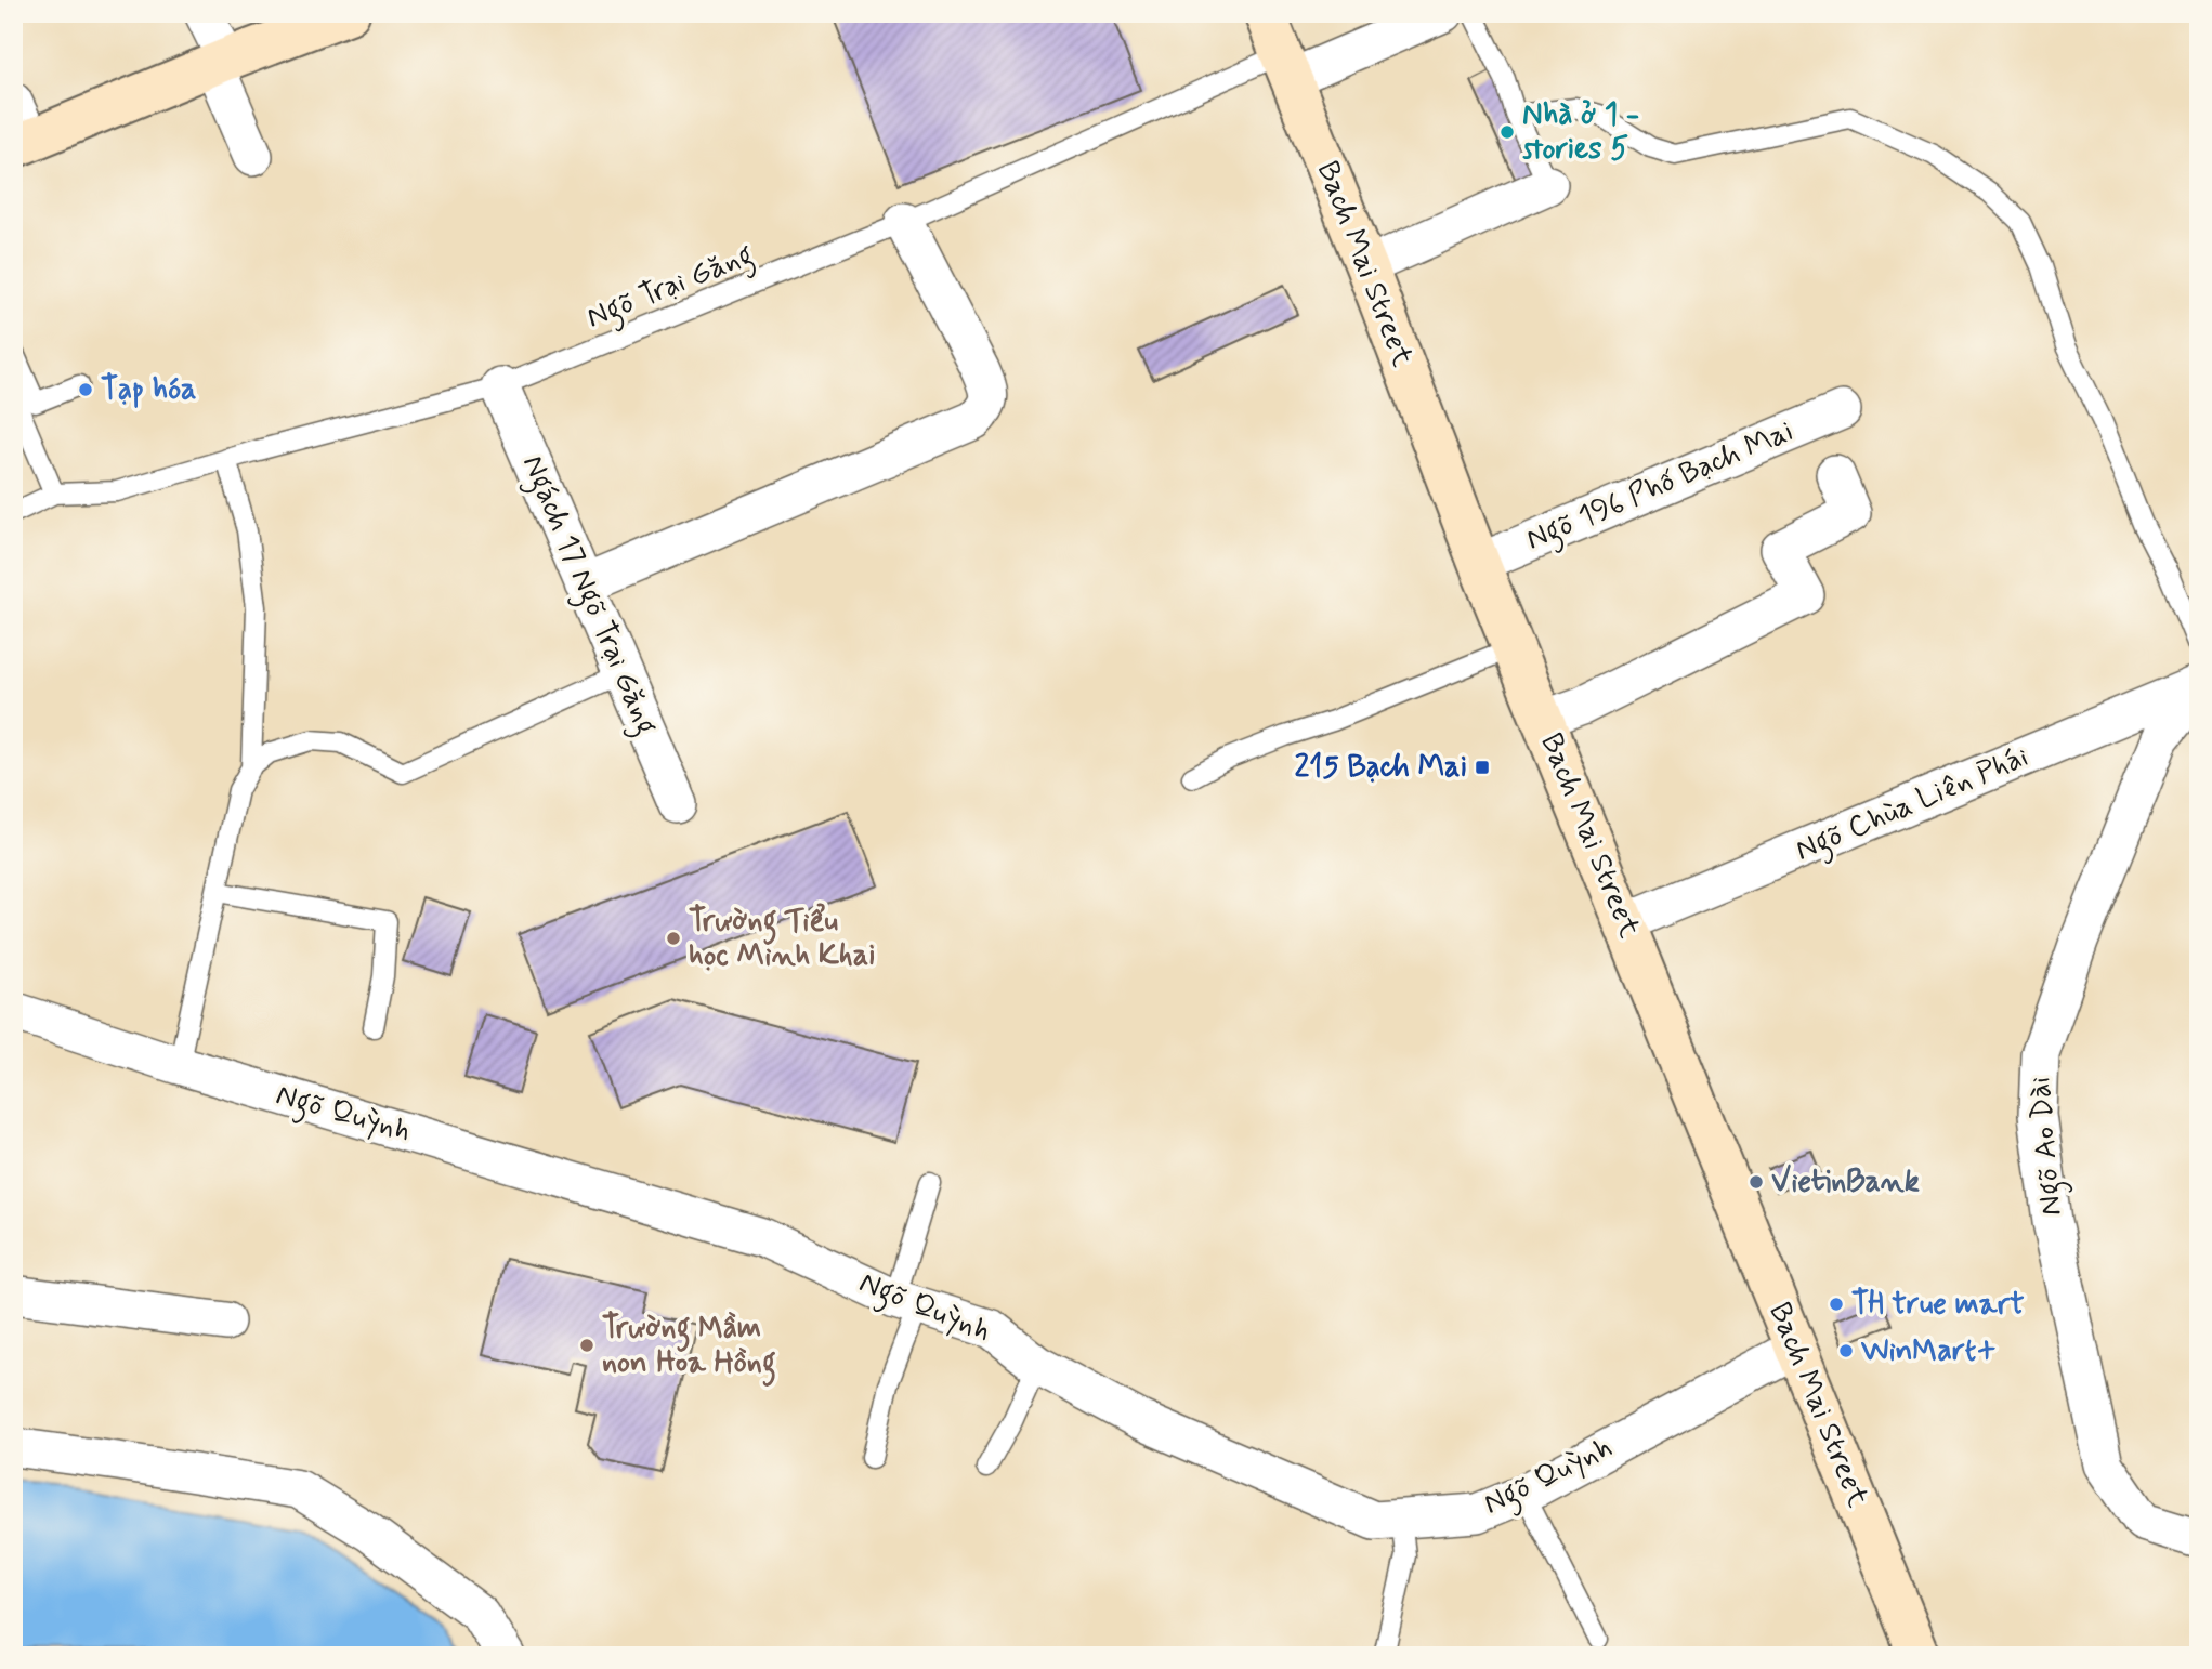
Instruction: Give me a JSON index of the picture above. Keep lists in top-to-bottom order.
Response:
{
  "streets": {
    "main road": ["Bach Mai Street"],
    "street": [
      "Ngõ 196 Phố Bạch Mai",
      "Ngách 17 Ngõ Trại Găng",
      "Ngõ Chùa Liên Phái",
      "Ngõ Quỳnh",
      "Ngõ Ao Dài"
    ],
    "lane": ["Ngõ Trại Găng"]
  },
  "crossings": [
    ["Bach Mai Street", "Ngõ Trại Găng"],
    ["Bach Mai Street", "Ngõ 196 Phố Bạch Mai"],
    ["Bach Mai Street", "Ngõ Chùa Liên Phái"],
    ["Bach Mai Street", "Ngõ Quỳnh"],
    ["Ngõ Trại Găng", "Ngách 17 Ngõ Trại Găng"],
    ["Ngõ Chùa Liên Phái", "Ngõ Ao Dài"]
  ],
  "places": {
    "other": [
      "Nhà ở 1 - stories 5",
      "Tạp hóa",
      "Trường Tiểu học Minh Khai",
      "VietinBank",
      "TH true mart",
      "Trường Mầm non Hoa Hồng",
      "WinMart+"
    ],
    "transit": ["215 Bạch Mai"]
  }
}
